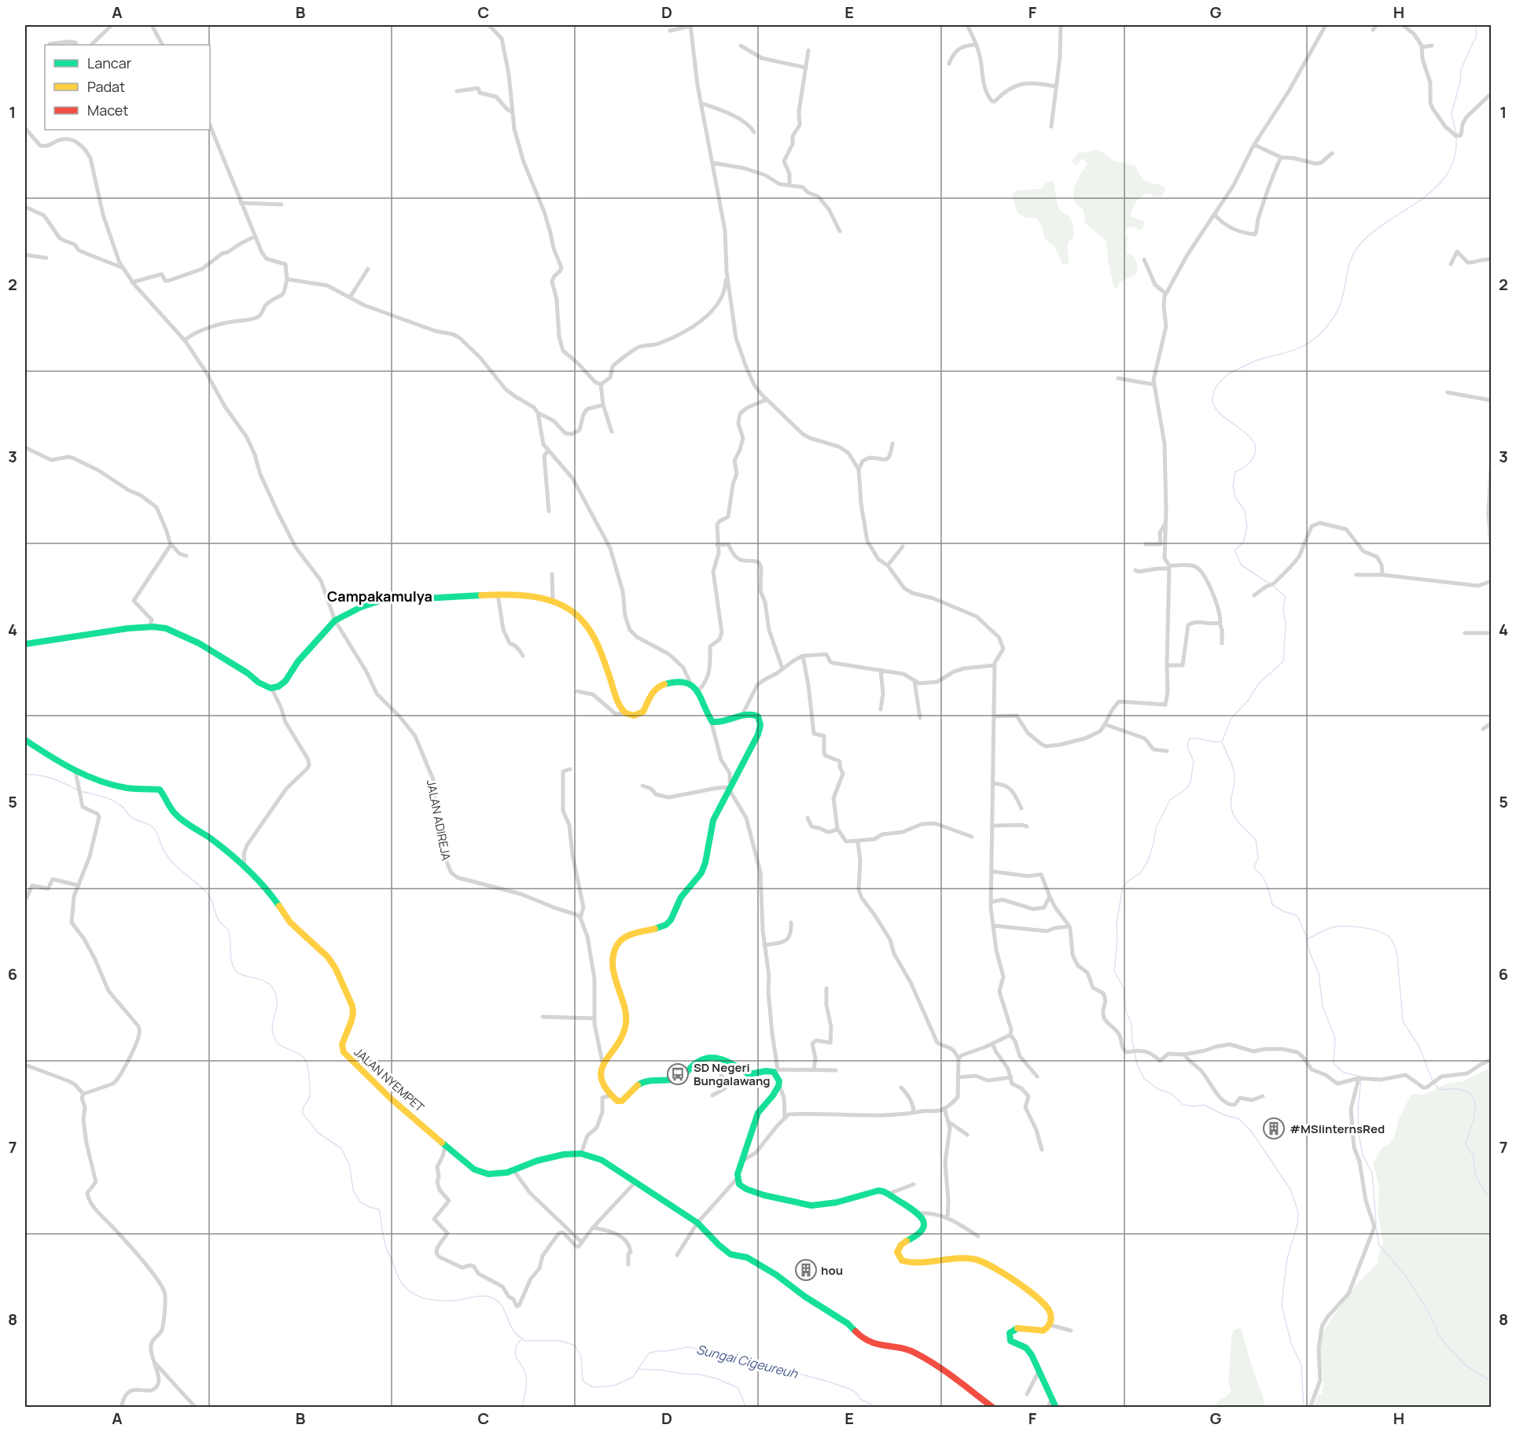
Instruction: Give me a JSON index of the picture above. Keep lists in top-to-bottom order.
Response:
{
  "streets": {
    "street": ["JALAN ADIREJA", "JALAN NYEMPET"]
  },
  "districts": ["Campakamulya"],
  "water": ["Sungai Cigeureuh"],
  "places": {
    "bus stop": ["SD Negeri Bungalawang"],
    "building": ["#MSIinternsRed", "hou"]
  },
  "legend": ["Lancar", "Padat", "Macet"],
  "grid": {
    "columns": [
      "A",
      "B",
      "C",
      "D",
      "E",
      "F",
      "G",
      "H"
    ],
    "rows": [
      "1",
      "2",
      "3",
      "4",
      "5",
      "6",
      "7",
      "8"
    ]
  }
}
